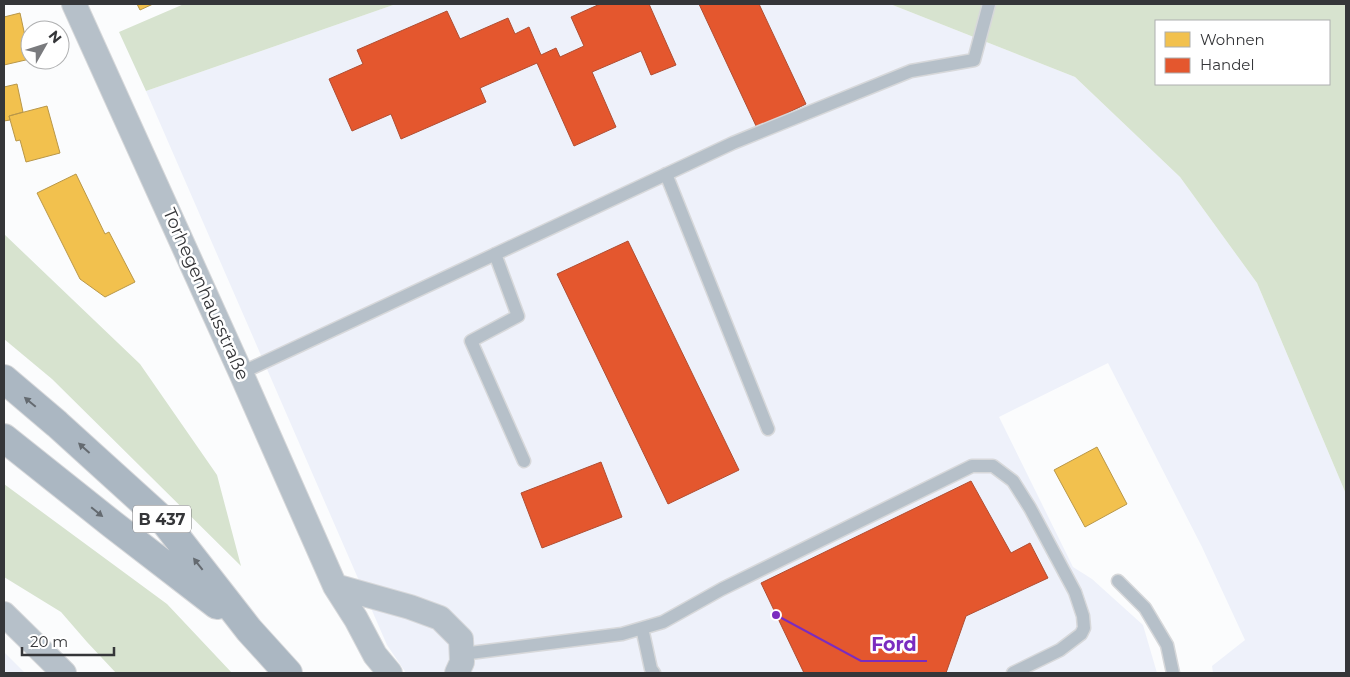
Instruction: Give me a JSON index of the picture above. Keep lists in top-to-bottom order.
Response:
{
  "streets": {
    "main road": ["B 437"],
    "street": ["Torhegenhausstraße"]
  },
  "places": ["Ford"],
  "legend": ["Wohnen", "Handel"],
  "scale_bar": "20 m",
  "north": "top right"
}
